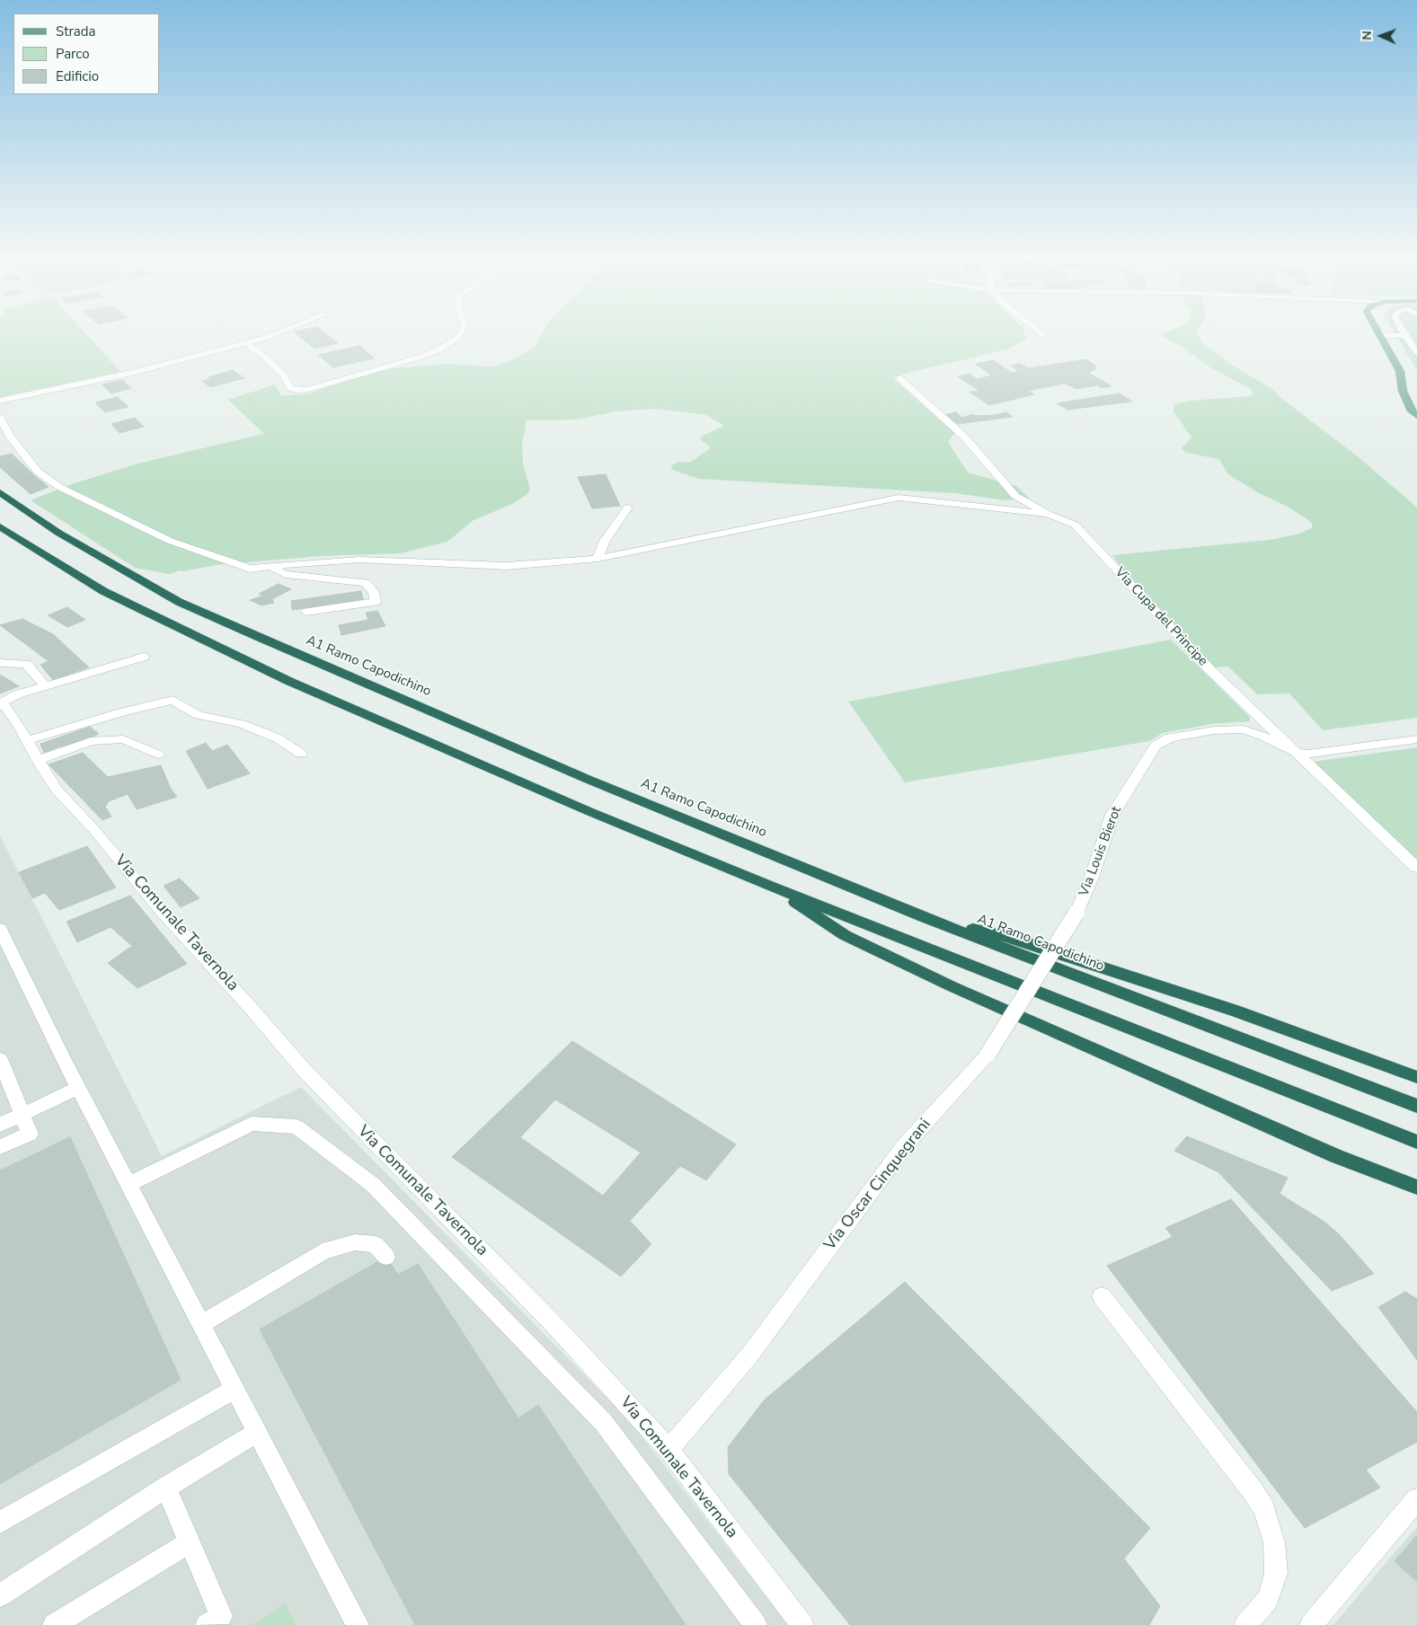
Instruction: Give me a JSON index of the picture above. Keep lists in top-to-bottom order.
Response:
{
  "streets": {
    "highway": ["A1 Ramo Capodichino"],
    "street": [
      "Via Cupa del Principe",
      "Via Louis Bierot",
      "Via Comunale Tavernola",
      "Via Oscar Cinquegrani"
    ]
  },
  "crossings": [
    ["Via Cupa del Principe", "Via Louis Bierot"],
    ["Via Louis Bierot", "Via Oscar Cinquegrani"],
    ["Via Comunale Tavernola", "Via Oscar Cinquegrani"]
  ],
  "legend": ["Strada", "Parco", "Edificio"],
  "north": "left"
}
